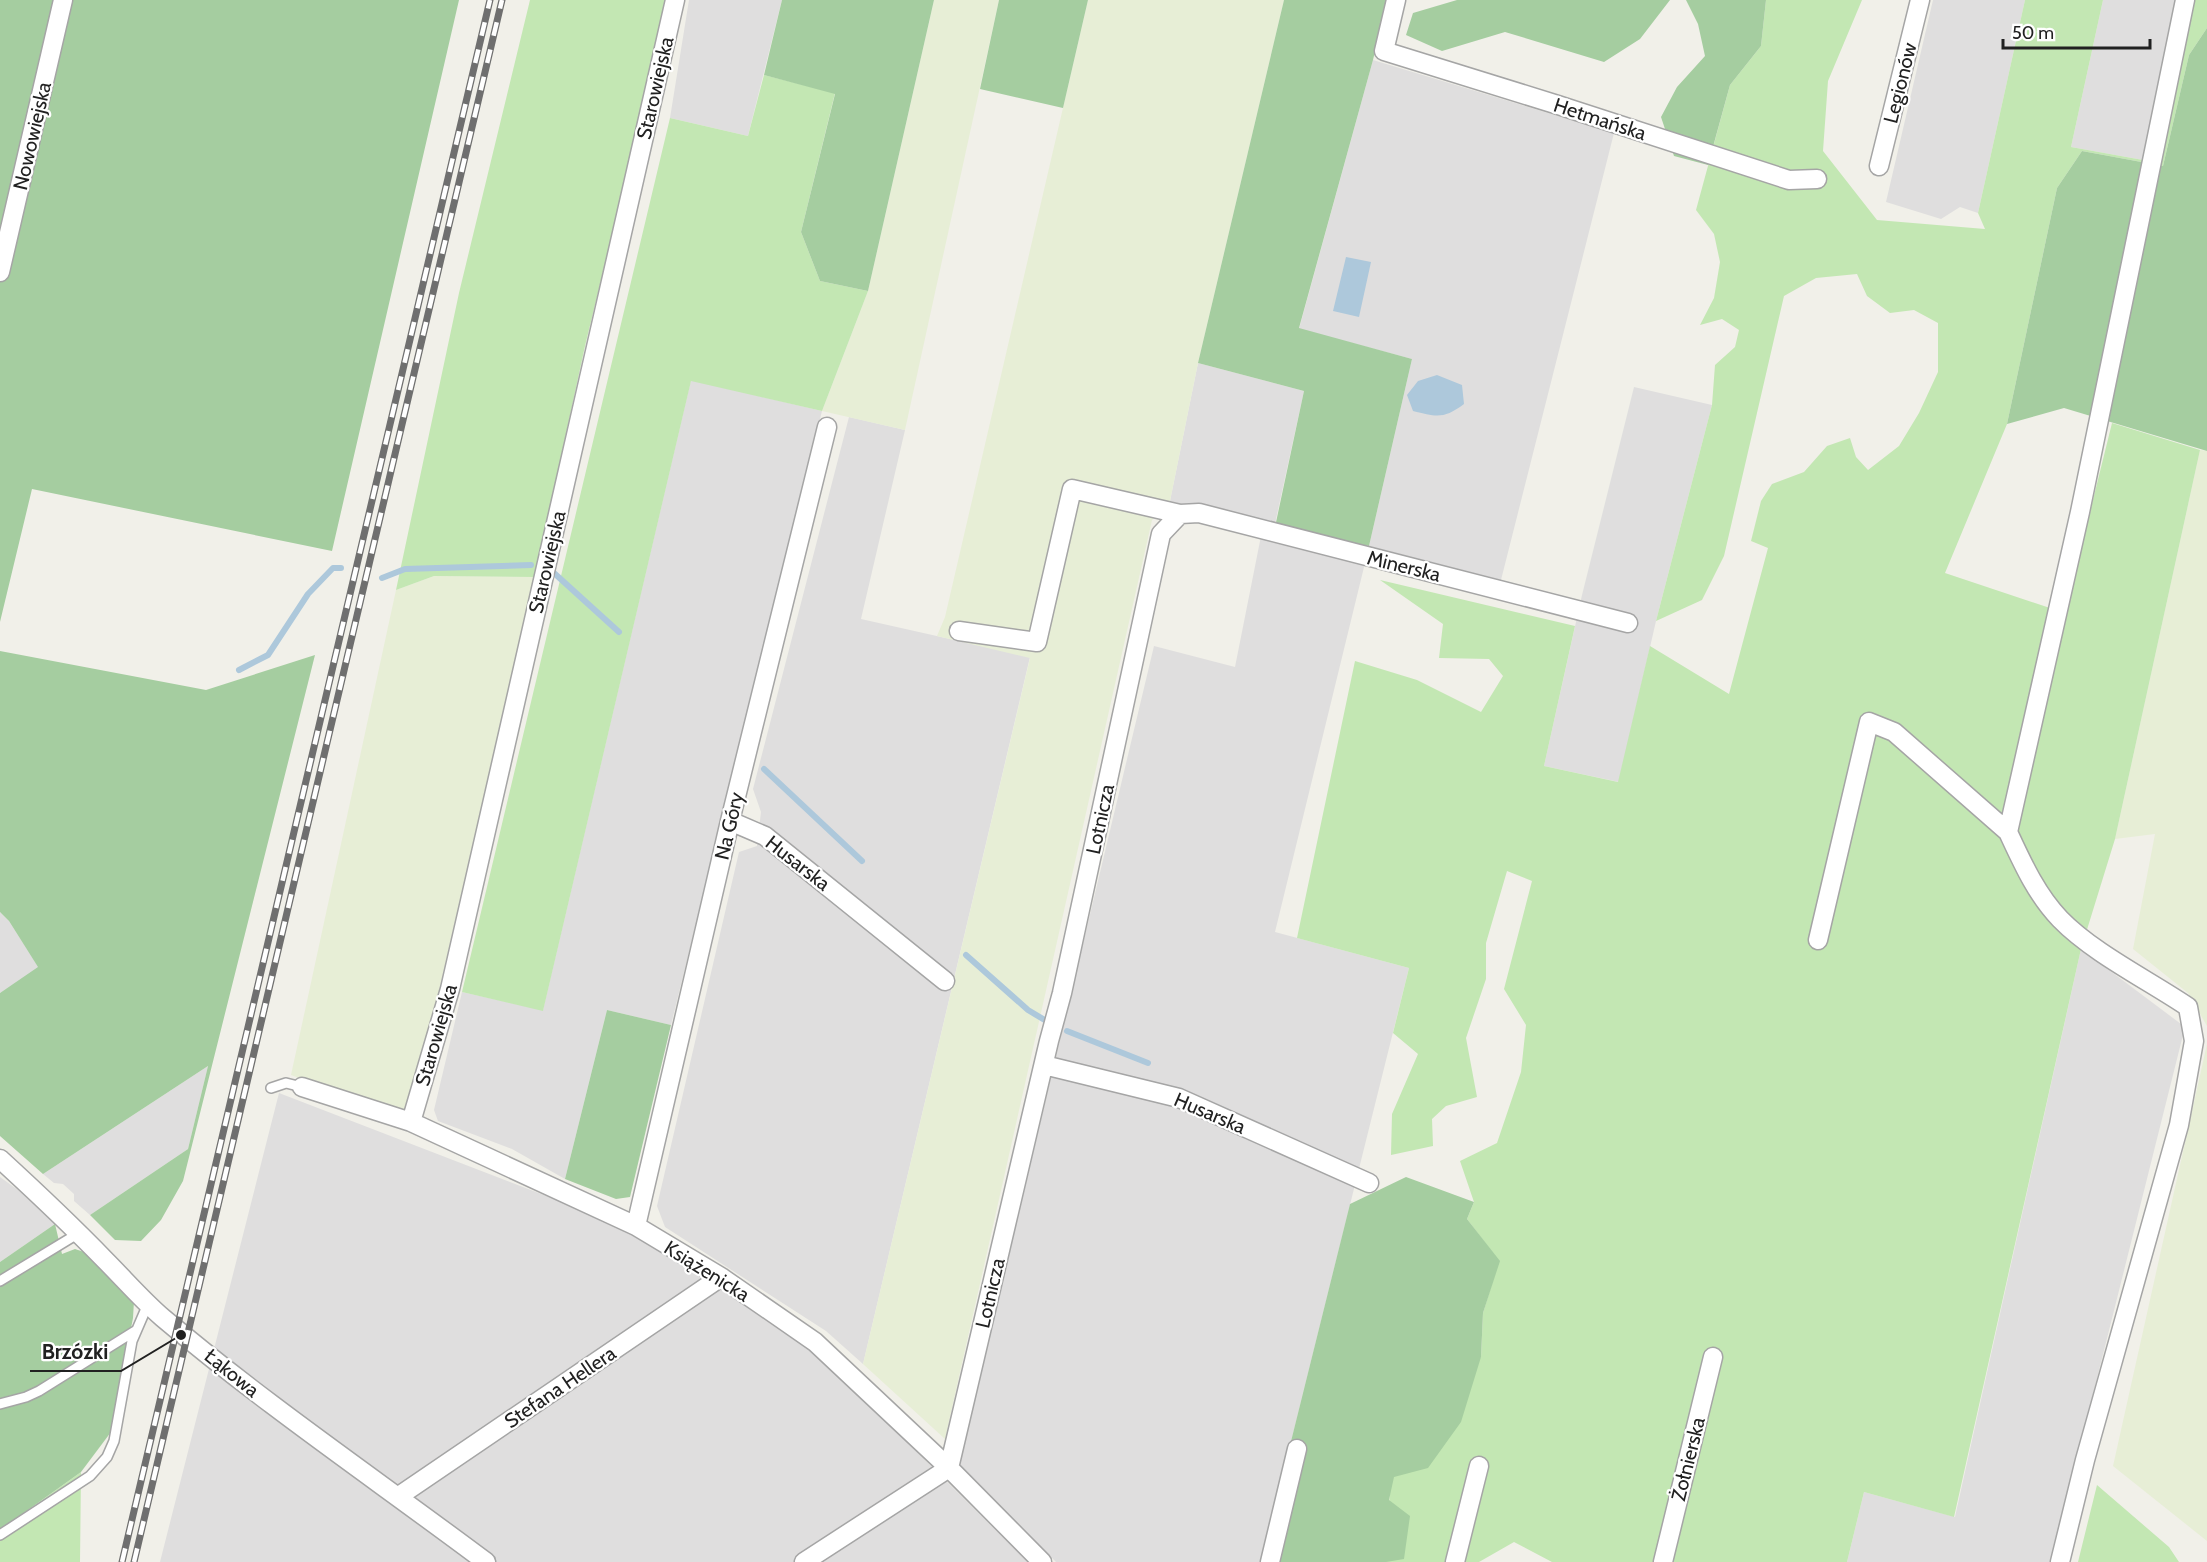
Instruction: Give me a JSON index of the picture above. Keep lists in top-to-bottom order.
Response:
{
  "streets": {
    "street": [
      "Legionów",
      "Starowiejska",
      "Hetmańska",
      "Nowowiejska",
      "Minerska",
      "Lotnicza",
      "Na Góry",
      "Husarska",
      "Książenicka",
      "Łąkowa",
      "Stefana Hellera",
      "Żołnierska"
    ]
  },
  "crossings": [
    ["Starowiejska", "Książenicka"],
    ["Minerska", "Lotnicza"],
    ["Lotnicza", "Husarska"],
    ["Lotnicza", "Książenicka"],
    ["Na Góry", "Husarska"],
    ["Na Góry", "Książenicka"],
    ["Książenicka", "Stefana Hellera"],
    ["Łąkowa", "Stefana Hellera"]
  ],
  "places": ["Brzózki"],
  "scale_bar": "50 m"
}
